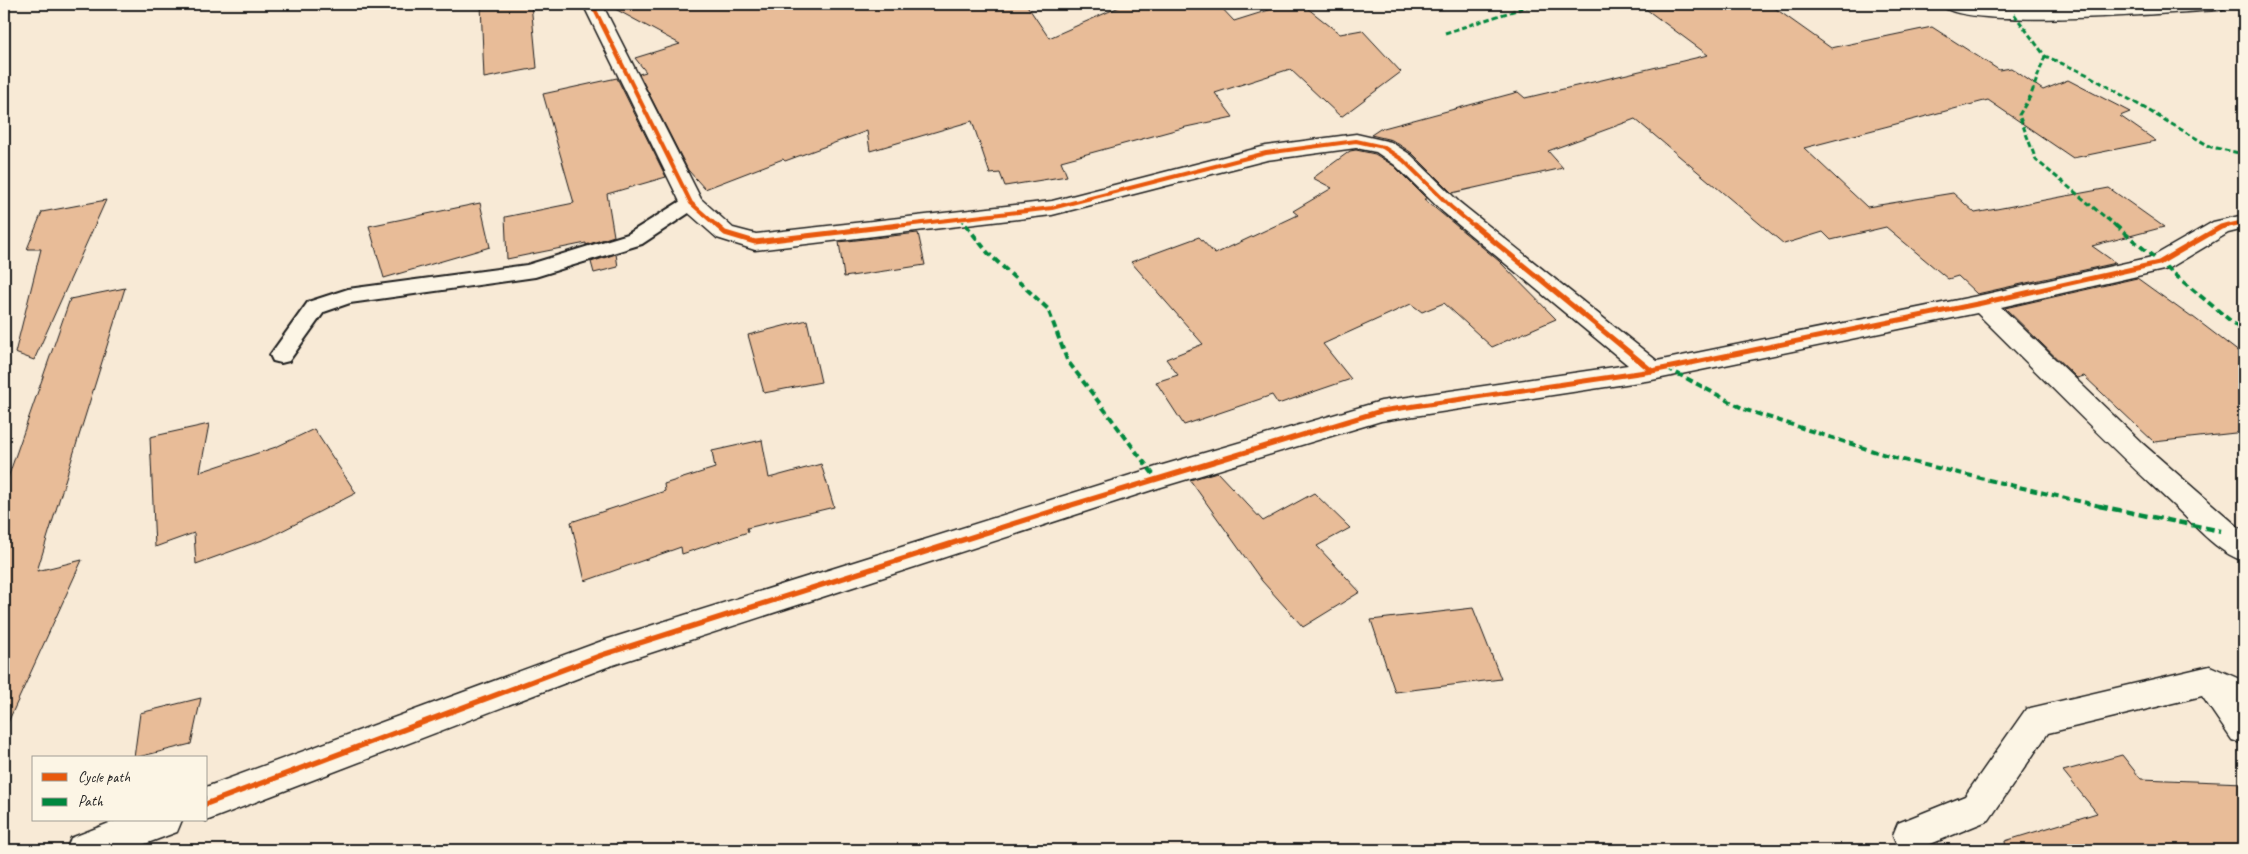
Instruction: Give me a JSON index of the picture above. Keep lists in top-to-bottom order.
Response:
{
  "legend": ["Cycle path", "Path"]
}
